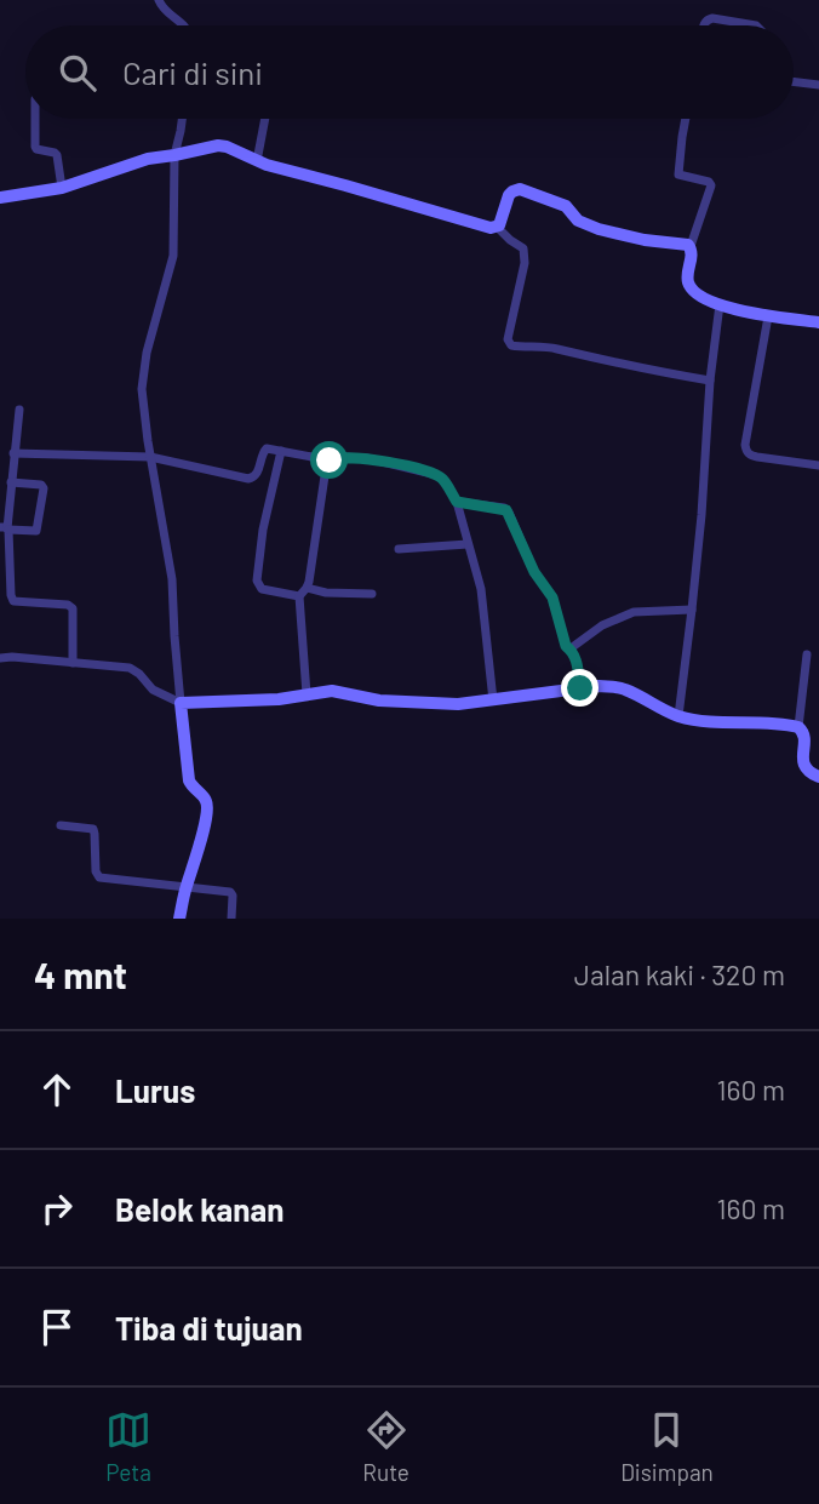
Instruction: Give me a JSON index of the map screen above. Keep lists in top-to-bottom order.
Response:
{
  "page": {
    "search": "Cari di sini",
    "heading": ["4 mnt", "Jalan kaki · 320 m"],
    "list": [
      ["Lurus", "160 m"],
      ["Belok kanan", "160 m"],
      "Tiba di tujuan"
    ],
    "nav": ["Peta", "Rute", "Disimpan"]
  }
}
